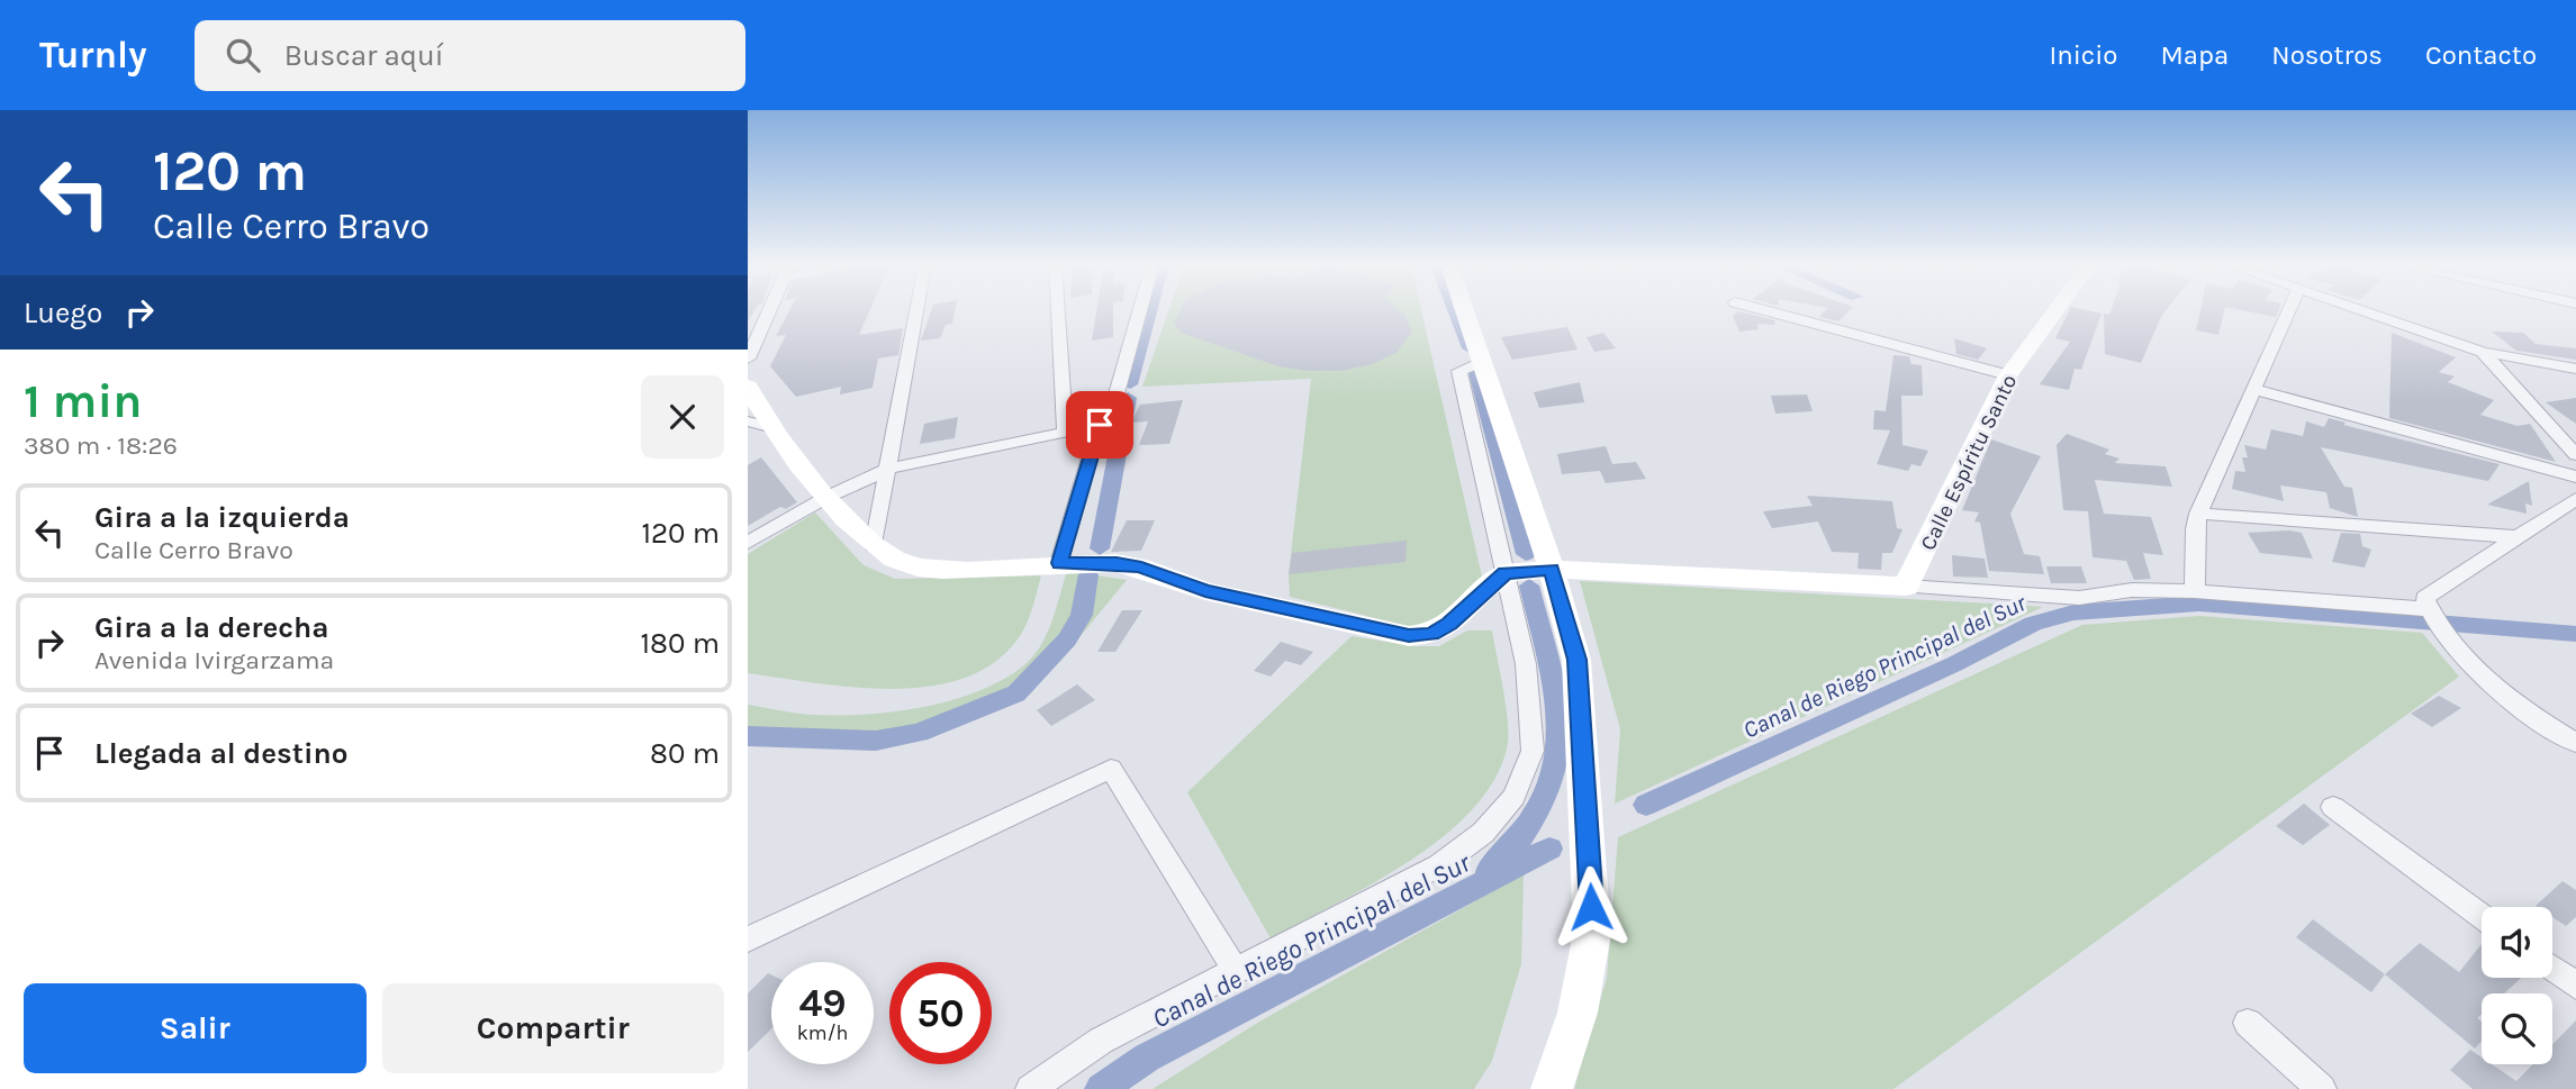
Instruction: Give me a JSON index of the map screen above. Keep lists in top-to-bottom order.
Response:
{
  "streets": {
    "street": ["Calle Espíritu Santo"]
  },
  "water": ["Canal de Riego Principal del Sur"],
  "page": {
    "header": "Turnly",
    "search": "Buscar aquí",
    "nav": [
      "Inicio",
      "Mapa",
      "Nosotros",
      "Contacto"
    ],
    "turn": ["120 m", "Calle Cerro Bravo"],
    "then": "Luego",
    "heading": ["1 min", "380 m · 18:26"],
    "list": [
      {
        "name": "Gira a la izquierda",
        "note": "Calle Cerro Bravo",
        "value": "120 m"
      },
      {
        "name": "Gira a la derecha",
        "note": "Avenida Ivirgarzama",
        "value": "180 m"
      },
      {
        "name": "Llegada al destino",
        "value": "80 m"
      }
    ],
    "speed": "49 km/h",
    "limit": "50",
    "buttons": ["Salir", "Compartir"]
  }
}
